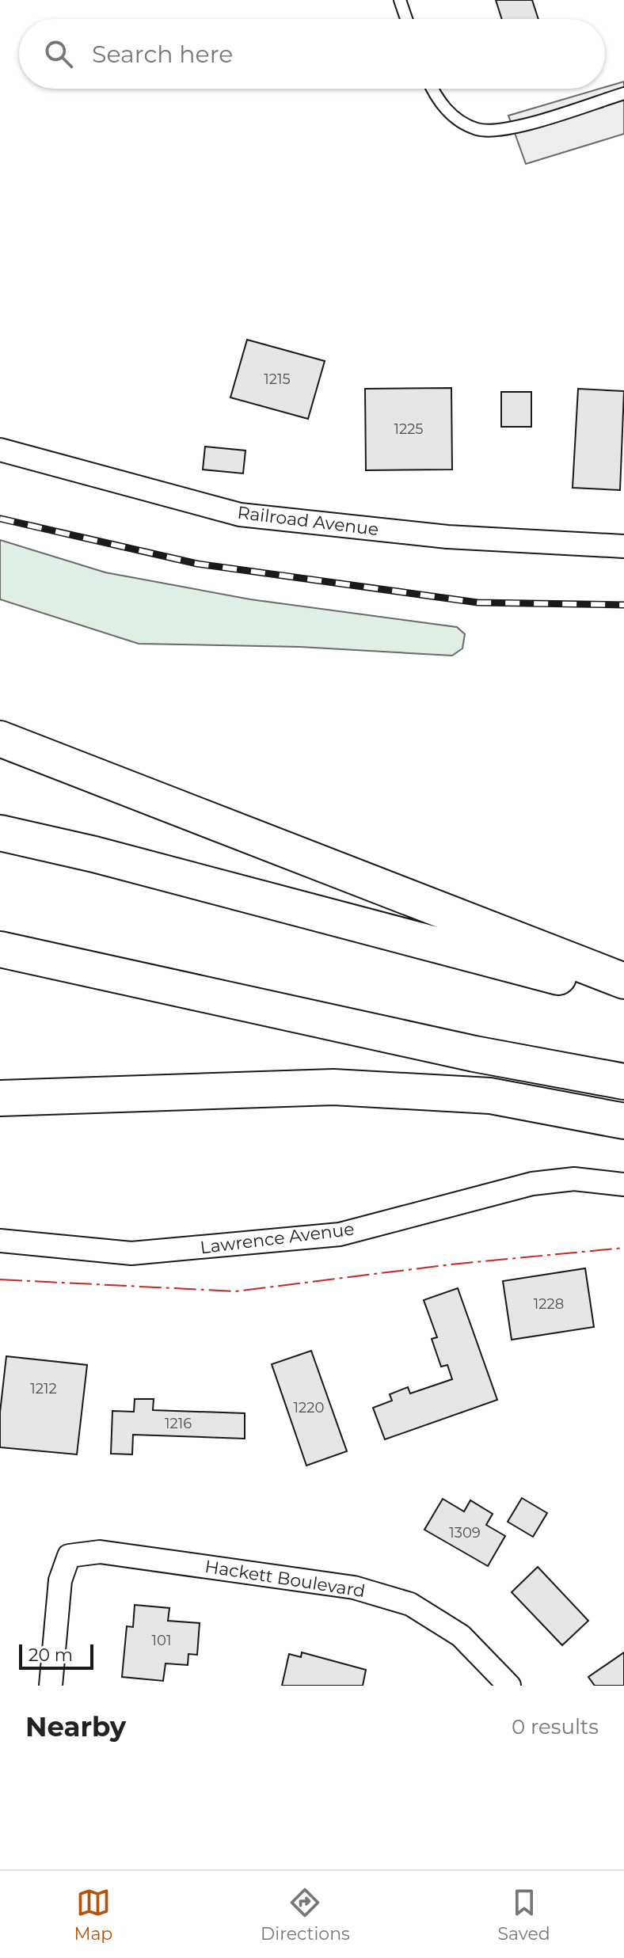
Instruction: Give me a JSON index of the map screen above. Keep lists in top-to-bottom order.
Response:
{
  "streets": {
    "street": ["Railroad Avenue", "Lawrence Avenue", "Hackett Boulevard"]
  },
  "house_numbers": [
    "1215",
    "1225",
    "1228",
    "1212",
    "1220",
    "1216",
    "1309",
    "101"
  ],
  "scale_bar": "20 m",
  "page": {
    "search": "Search here",
    "scale": "20 m",
    "heading": ["Nearby", "0 results"],
    "nav": ["Map", "Directions", "Saved"]
  }
}
